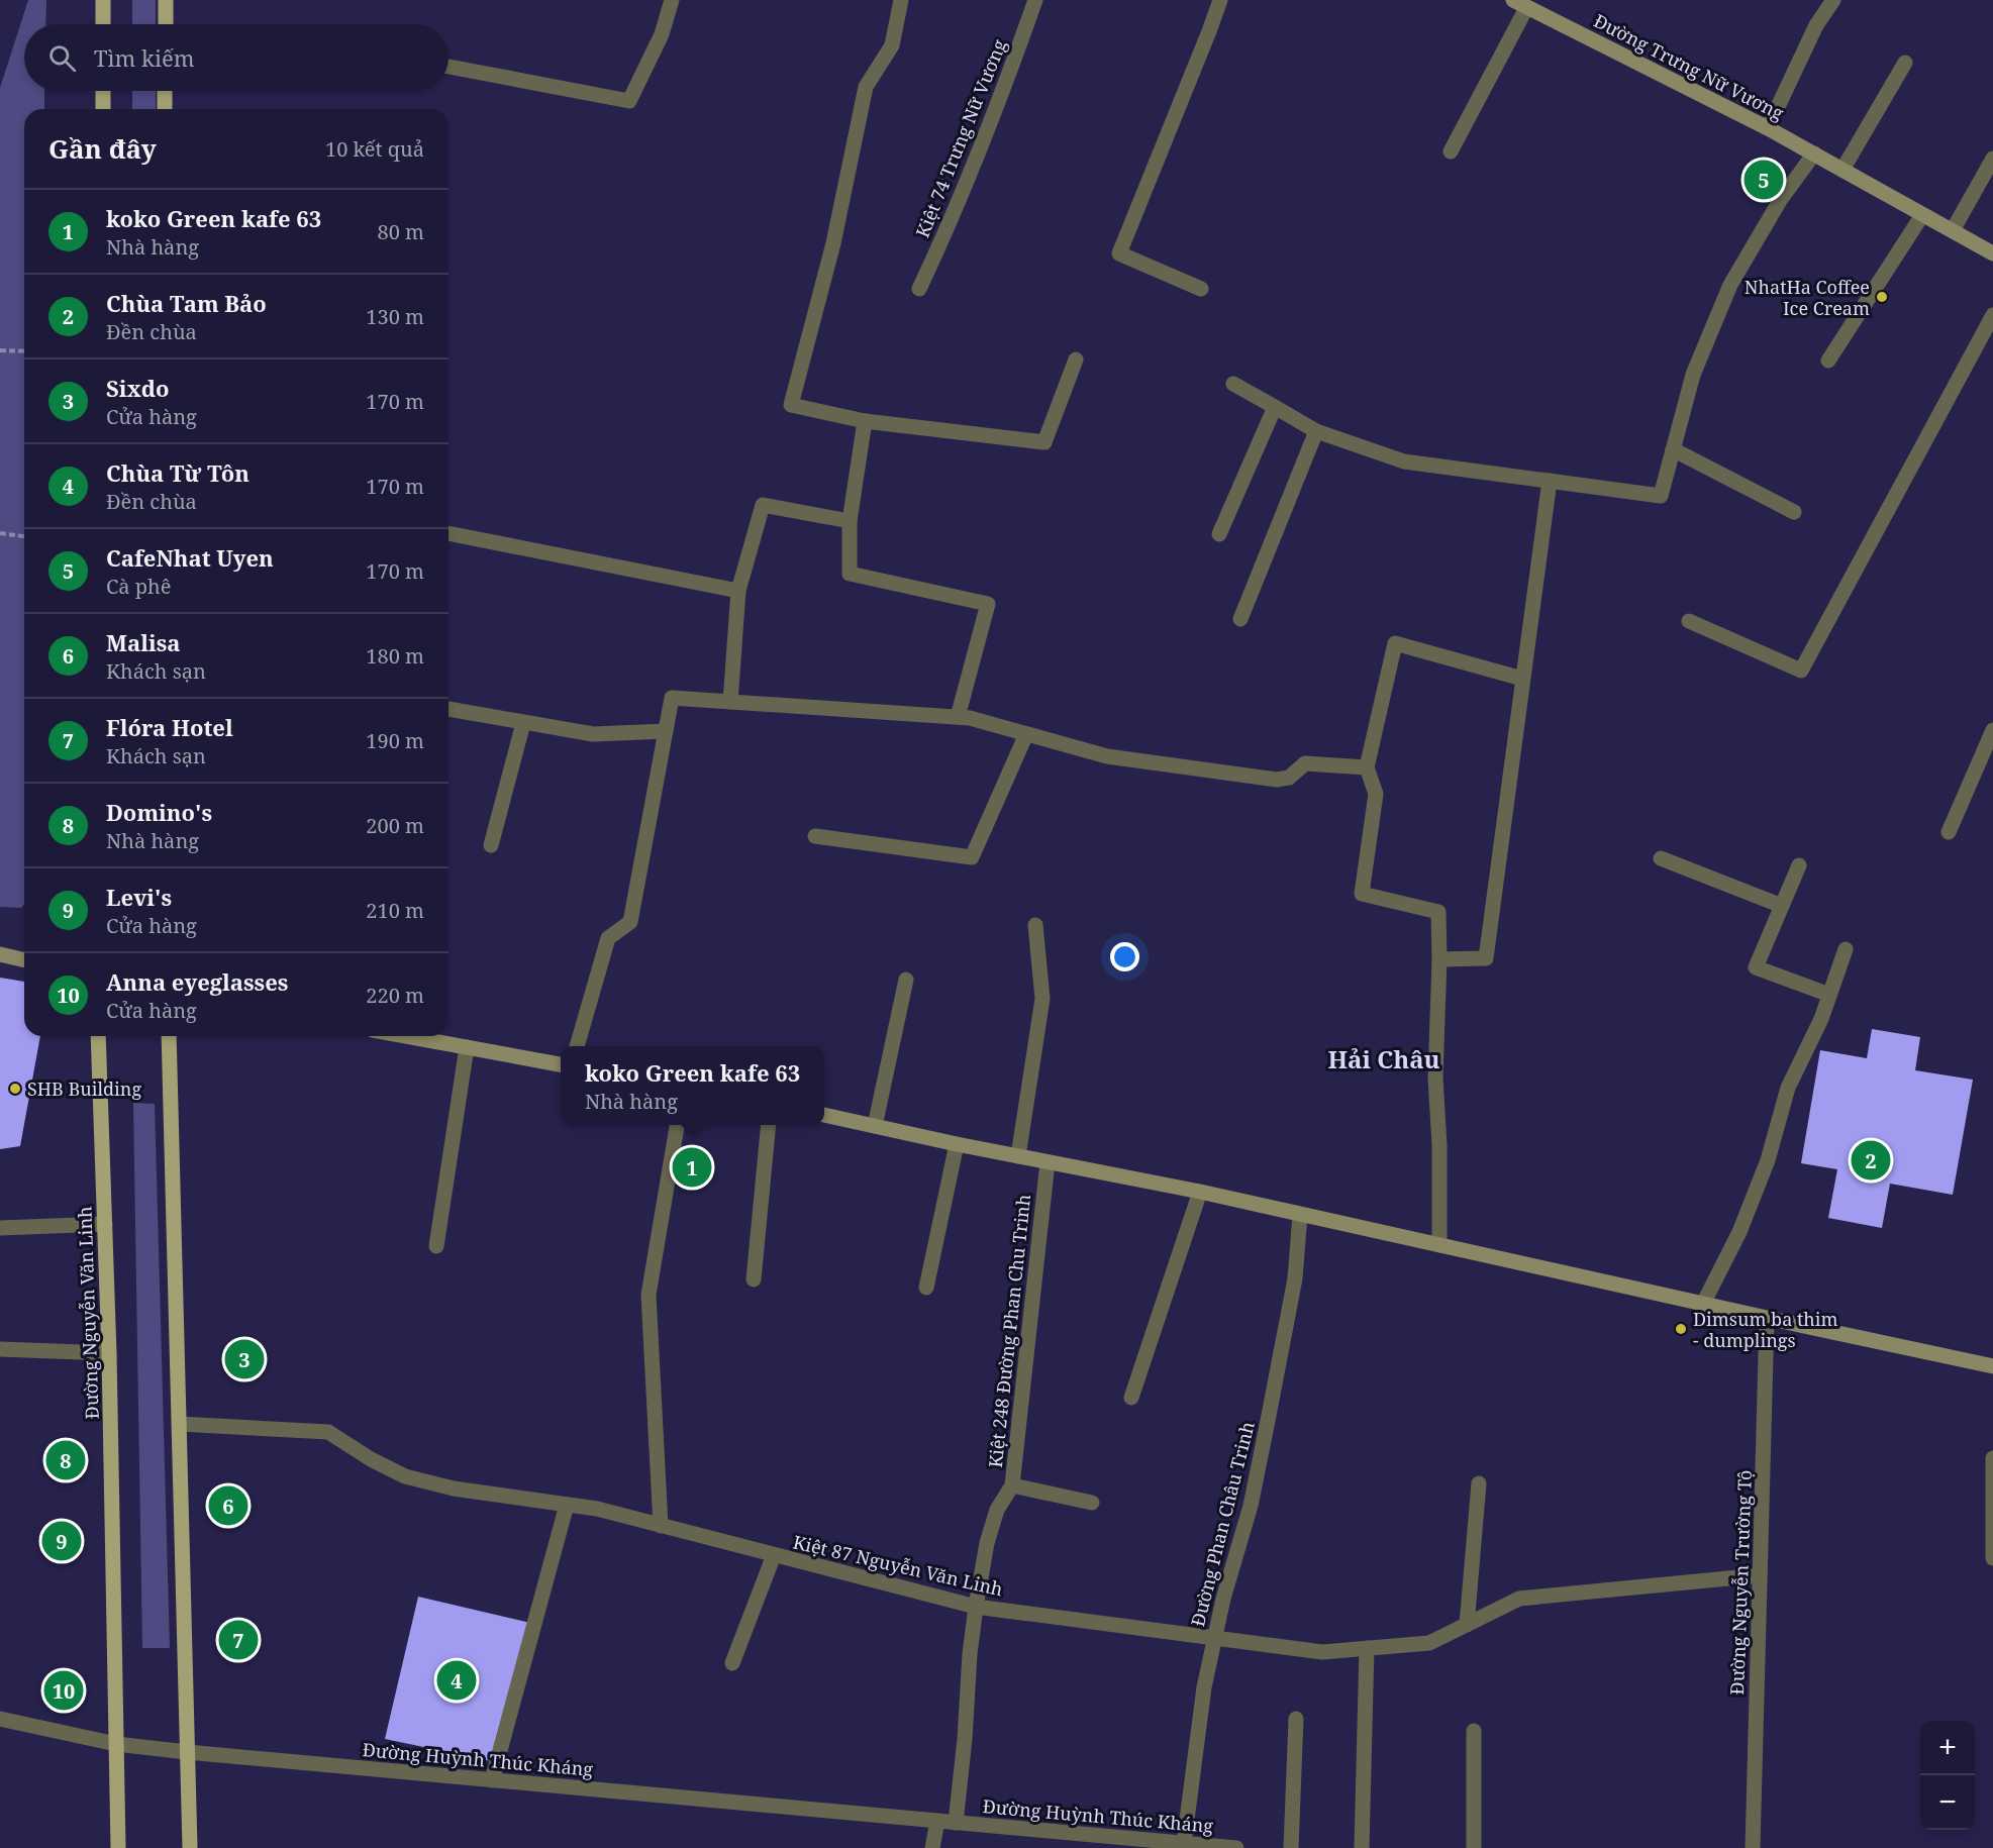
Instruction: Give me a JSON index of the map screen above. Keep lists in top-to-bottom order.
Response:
{
  "streets": {
    "main road": ["Đường Nguyễn Văn Linh"],
    "street": [
      "Đường Trưng Nữ Vương",
      "Kiệt 74 Trưng Nữ Vương",
      "Kiệt 248 Đường Phan Chu Trinh",
      "Đường Phan Châu Trinh",
      "Kiệt 87 Nguyễn Văn Linh",
      "Đường Nguyễn Trường Tộ",
      "Đường Huỳnh Thúc Kháng"
    ]
  },
  "crossings": [
    ["Đường Nguyễn Văn Linh", "Đường Huỳnh Thúc Kháng"],
    ["Kiệt 248 Đường Phan Chu Trinh", "Kiệt 87 Nguyễn Văn Linh"],
    ["Kiệt 248 Đường Phan Chu Trinh", "Đường Huỳnh Thúc Kháng"],
    ["Đường Phan Châu Trinh", "Kiệt 87 Nguyễn Văn Linh"],
    ["Đường Phan Châu Trinh", "Đường Huỳnh Thúc Kháng"],
    ["Kiệt 87 Nguyễn Văn Linh", "Đường Nguyễn Trường Tộ"],
    ["Kiệt 87 Nguyễn Văn Linh", "Đường Huỳnh Thúc Kháng"]
  ],
  "districts": ["Hải Châu"],
  "places": ["NhatHa Coffee Ice Cream", "SHB Building", "Dimsum ba thim - dumplings"],
  "page": {
    "search": "Tìm kiếm",
    "heading": ["Gần đây", "10 kết quả"],
    "pins": [
      "5",
      "2",
      "1",
      "3",
      "8",
      "6",
      "9",
      "7",
      "4",
      "10"
    ],
    "list": [
      {
        "mark": "1",
        "name": "koko Green kafe 63",
        "note": "Nhà hàng",
        "value": "80 m"
      },
      {
        "mark": "2",
        "name": "Chùa Tam Bảo",
        "note": "Đền chùa",
        "value": "130 m"
      },
      {
        "mark": "3",
        "name": "Sixdo",
        "note": "Cửa hàng",
        "value": "170 m"
      },
      {
        "mark": "4",
        "name": "Chùa Từ Tôn",
        "note": "Đền chùa",
        "value": "170 m"
      },
      {
        "mark": "5",
        "name": "CafeNhat Uyen",
        "note": "Cà phê",
        "value": "170 m"
      },
      {
        "mark": "6",
        "name": "Malisa",
        "note": "Khách sạn",
        "value": "180 m"
      },
      {
        "mark": "7",
        "name": "Flóra Hotel",
        "note": "Khách sạn",
        "value": "190 m"
      },
      {
        "mark": "8",
        "name": "Domino's",
        "note": "Nhà hàng",
        "value": "200 m"
      },
      {
        "mark": "9",
        "name": "Levi's",
        "note": "Cửa hàng",
        "value": "210 m"
      },
      {
        "mark": "10",
        "name": "Anna eyeglasses",
        "note": "Cửa hàng",
        "value": "220 m"
      }
    ],
    "popup": ["koko Green kafe 63", "Nhà hàng"],
    "map_buttons": ["+", "−"]
  }
}
